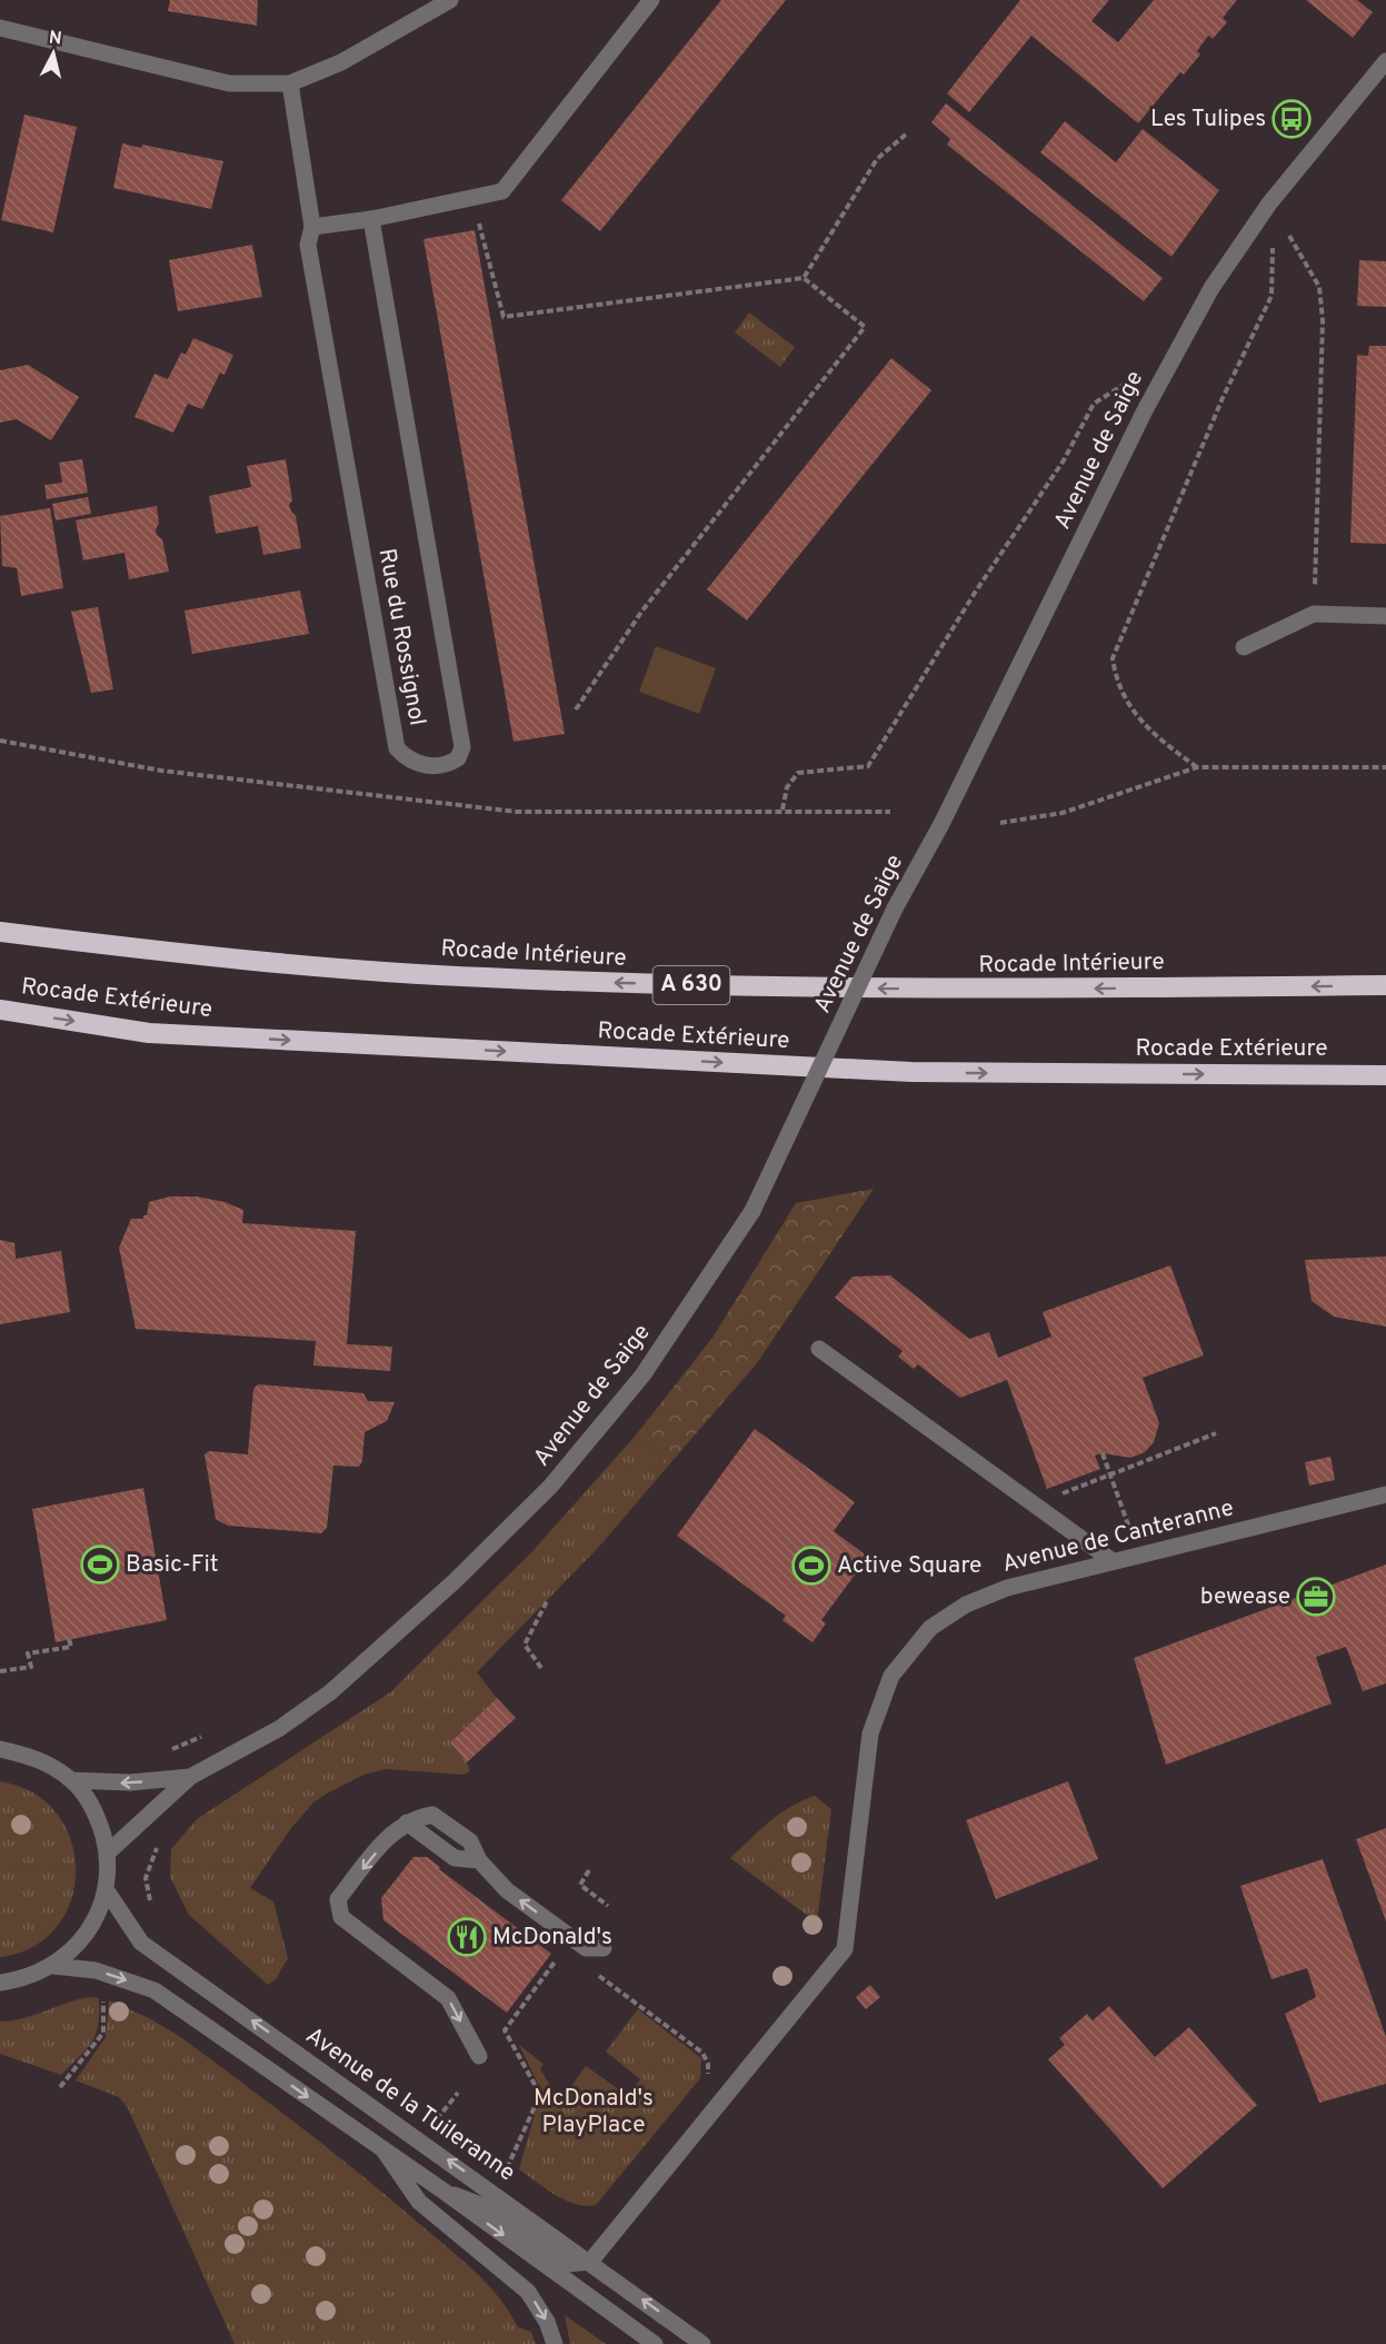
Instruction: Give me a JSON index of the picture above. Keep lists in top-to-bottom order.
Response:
{
  "streets": {
    "highway": ["Rocade Intérieure", "A 630", "Rocade Extérieure"],
    "street": [
      "Avenue de Saige",
      "Rue du Rossignol",
      "Avenue de Canteranne",
      "Avenue de la Tuileranne"
    ]
  },
  "crossings": [
    ["Avenue de Canteranne", "Avenue de la Tuileranne"]
  ],
  "one_way": ["Rocade Intérieure", "Rocade Extérieure"],
  "parks": ["McDonald's PlayPlace"],
  "places": {
    "bus stop": ["Les Tulipes"],
    "sports": ["Basic-Fit", "Active Square"],
    "office": ["bewease"],
    "restaurant": ["McDonald's"]
  },
  "north": "top"
}
